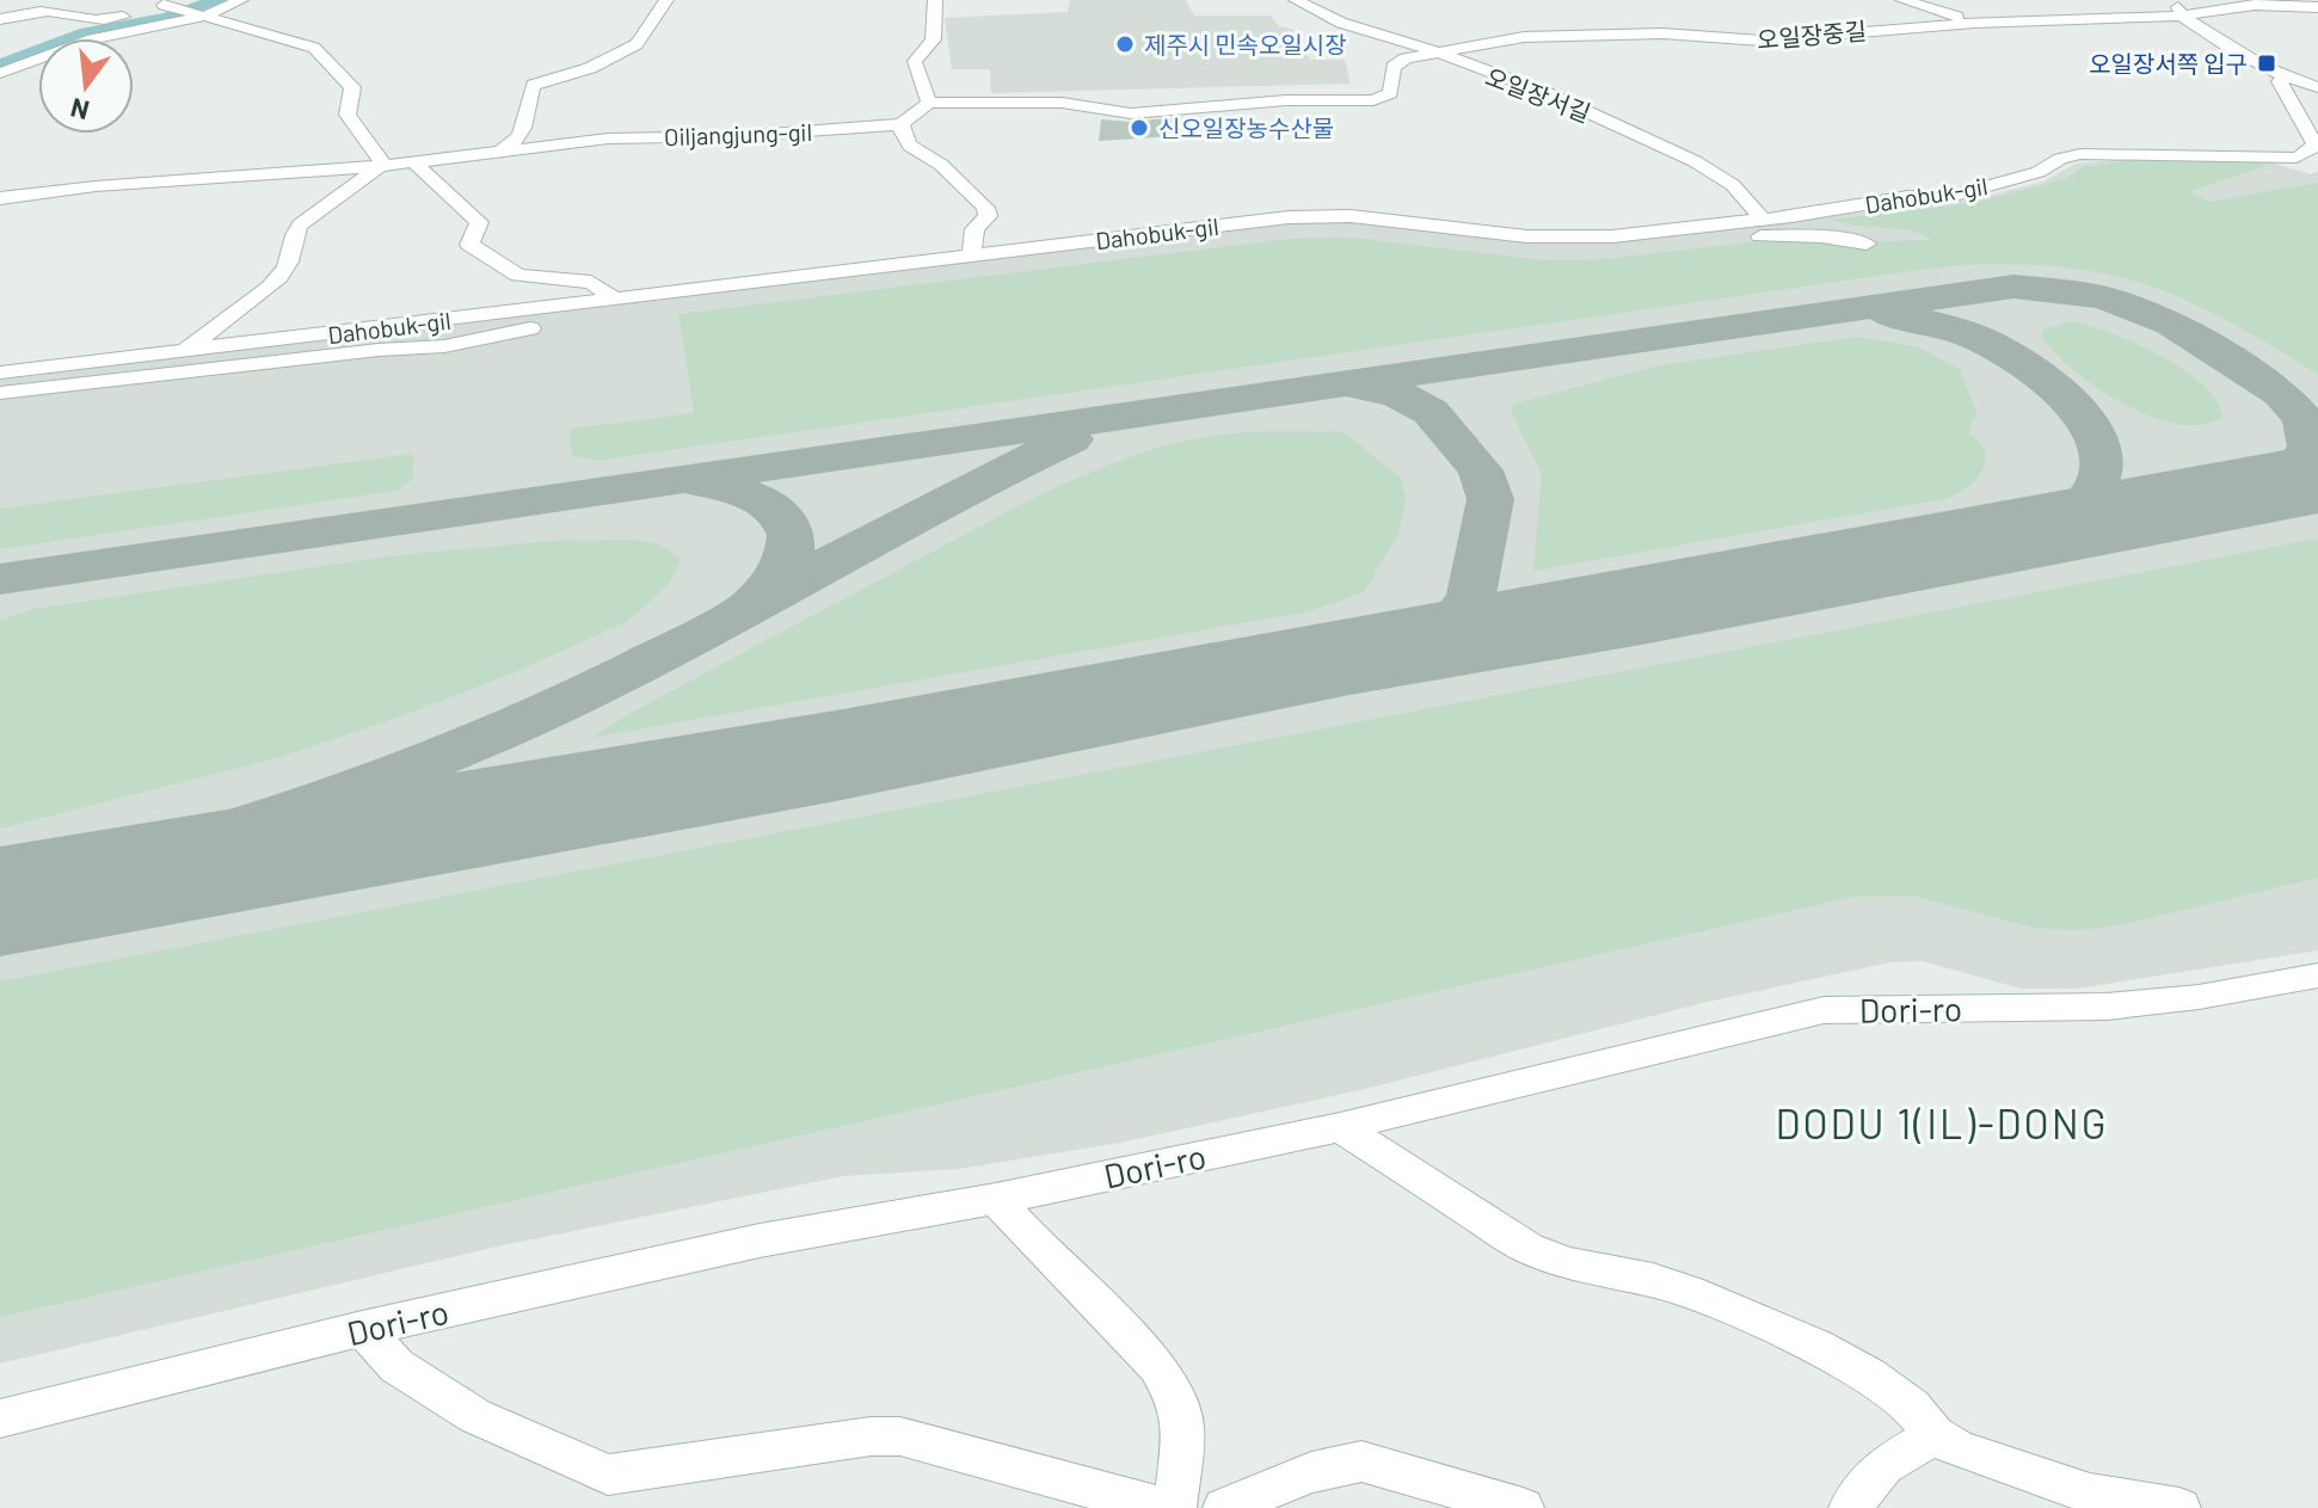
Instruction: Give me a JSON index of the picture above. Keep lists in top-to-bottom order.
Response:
{
  "streets": {
    "street": [
      "오일장중길",
      "오일장서길",
      "Oiljangjung-gil",
      "Dahobuk-gil",
      "Dori-ro"
    ]
  },
  "crossings": [
    ["오일장중길", "오일장서길"],
    ["오일장서길", "Dahobuk-gil"]
  ],
  "districts": ["DODU 1(IL)-DONG"],
  "places": {
    "other": ["제주시 민속오일시장", "신오일장농수산물"],
    "transit": ["오일장서쪽 입구"]
  },
  "north": "bottom"
}
